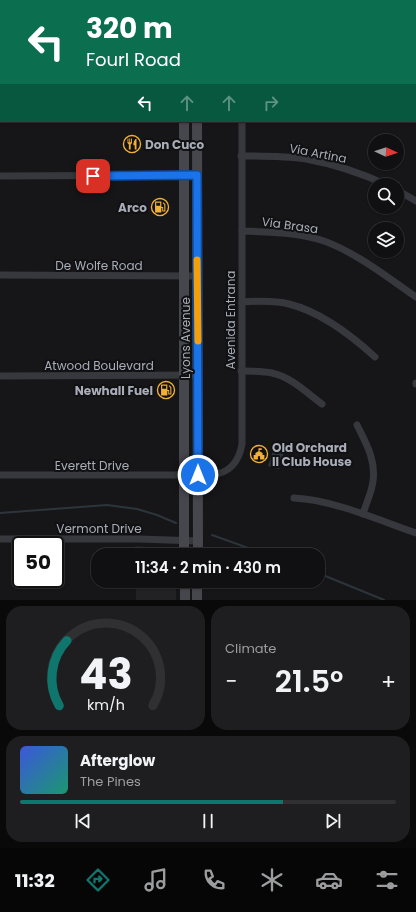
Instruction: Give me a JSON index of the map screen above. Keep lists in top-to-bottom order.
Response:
{
  "streets": {
    "main road": ["Lyons Avenue"],
    "street": [
      "Via Artina",
      "Via Brasa",
      "De Wolfe Road",
      "Avenida Entrana",
      "Atwood Boulevard",
      "Everett Drive",
      "Vermont Drive"
    ]
  },
  "crossings": [
    ["Via Artina", "Avenida Entrana"],
    ["Via Brasa", "Avenida Entrana"],
    ["De Wolfe Road", "Lyons Avenue"],
    ["Avenida Entrana", "Lyons Avenue"],
    ["Avenida Entrana", "Everett Drive"],
    ["Lyons Avenue", "Atwood Boulevard"],
    ["Lyons Avenue", "Everett Drive"],
    ["Lyons Avenue", "Vermont Drive"]
  ],
  "places": {
    "restaurant": ["Don Cuco"],
    "fuel station": ["Arco", "Newhall Fuel"],
    "public building": ["Old Orchard II Club House"]
  },
  "north": "right",
  "page": {
    "turn": ["320 m", "Fourl Road"],
    "limit": "50",
    "trip": "11:34 · 2 min · 430 m",
    "tile": "Climate",
    "heat": ["−", "21.5°", "+"],
    "song": ["Afterglow", "The Pines"],
    "tabs": "11:32",
    "gauge": ["43", "km/h"]
  }
}
